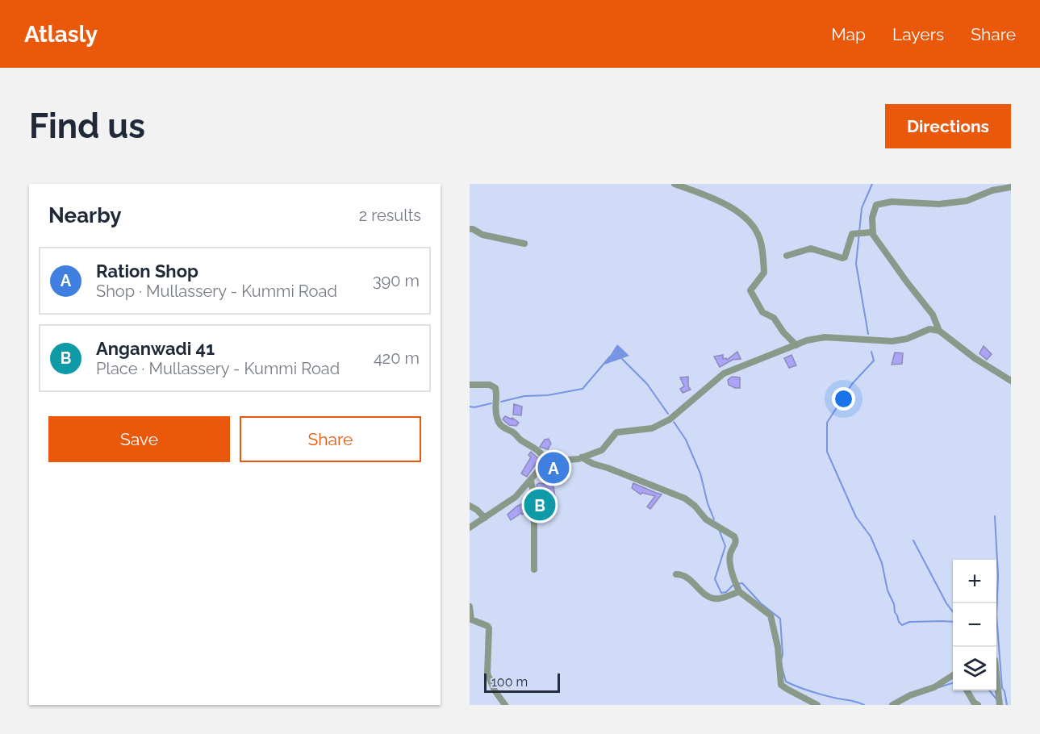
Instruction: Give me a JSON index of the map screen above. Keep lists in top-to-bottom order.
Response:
{
  "scale_bar": "100 m",
  "page": {
    "header": "Atlasly",
    "nav": ["Map", "Layers", "Share"],
    "buttons": [
      "Directions",
      ["Save", "Share"]
    ],
    "title": "Find us",
    "heading": ["Nearby", "2 results"],
    "list": [
      {
        "mark": "A",
        "name": "Ration Shop",
        "note": "Shop · Mullassery - Kummi Road",
        "value": "390 m"
      },
      {
        "mark": "B",
        "name": "Anganwadi 41",
        "note": "Place · Mullassery - Kummi Road",
        "value": "420 m"
      }
    ],
    "pins": ["A", "B"],
    "map_buttons": ["+", "−"],
    "scale": "100 m"
  }
}
